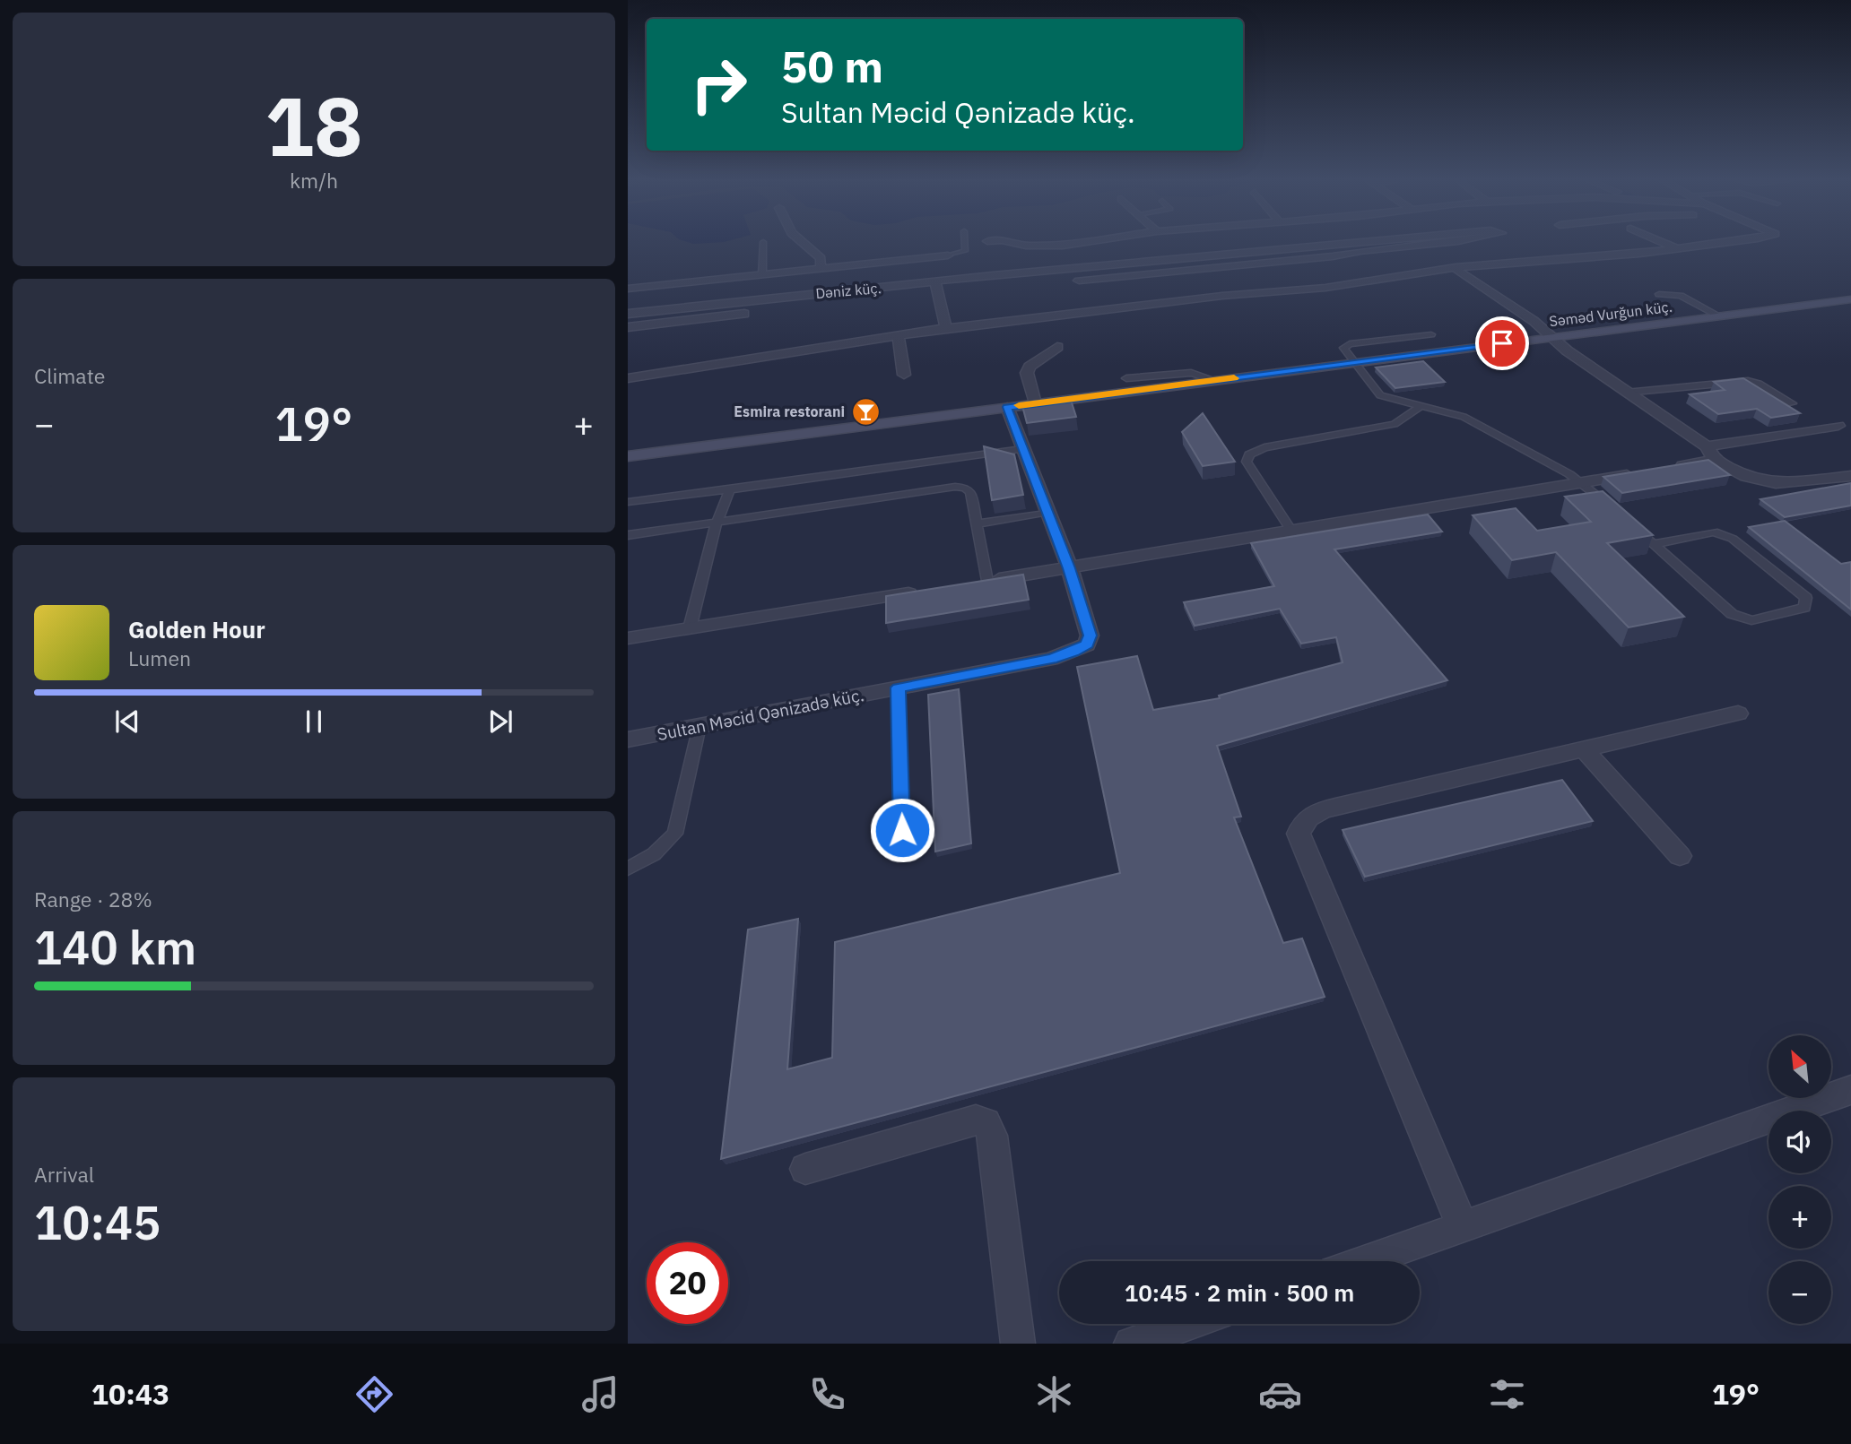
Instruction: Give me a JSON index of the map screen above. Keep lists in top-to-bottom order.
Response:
{
  "streets": {
    "main road": ["Səməd Vurğun küç."],
    "street": ["Dəniz küç.", "Sultan Məcid Qənizadə küç."]
  },
  "crossings": [
    ["Səməd Vurğun küç.", "Sultan Məcid Qənizadə küç."]
  ],
  "places": {
    "bar": ["Esmira restorani"]
  },
  "north": "top left",
  "page": {
    "tile": [
      ["18", "km/h"],
      "Climate",
      ["Range · 28%", "140 km"],
      ["Arrival", "10:45"]
    ],
    "turn": ["50 m", "Sultan Məcid Qənizadə küç."],
    "heat": ["−", "19°", "+"],
    "song": ["Golden Hour", "Lumen"],
    "map_buttons": ["+", "−"],
    "limit": "20",
    "trip": "10:45 · 2 min · 500 m",
    "tabs": ["10:43", "19°"]
  }
}
